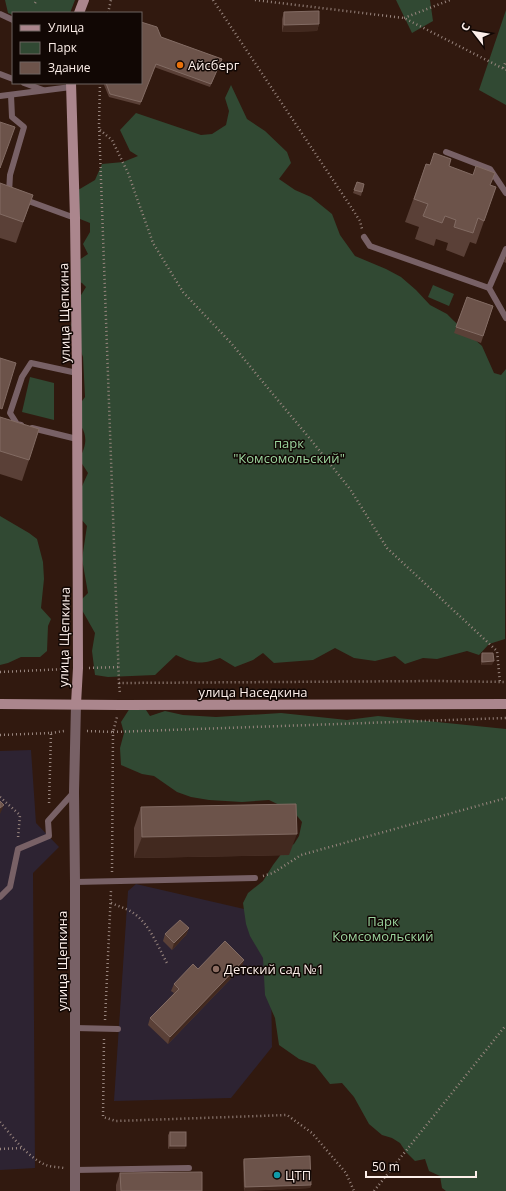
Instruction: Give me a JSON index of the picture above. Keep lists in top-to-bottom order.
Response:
{
  "streets": {
    "main road": ["улица Щепкина", "улица Наседкина"]
  },
  "crossings": [
    ["улица Щепкина", "улица Наседкина"]
  ],
  "parks": ["парк \"Комсомольский\"", "Парк Комсомольский"],
  "places": ["Айсберг", "Детский сад №1", "ЦТП"],
  "legend": ["Улица", "Парк", "Здание"],
  "scale_bar": "50 m",
  "north": "top left"
}
